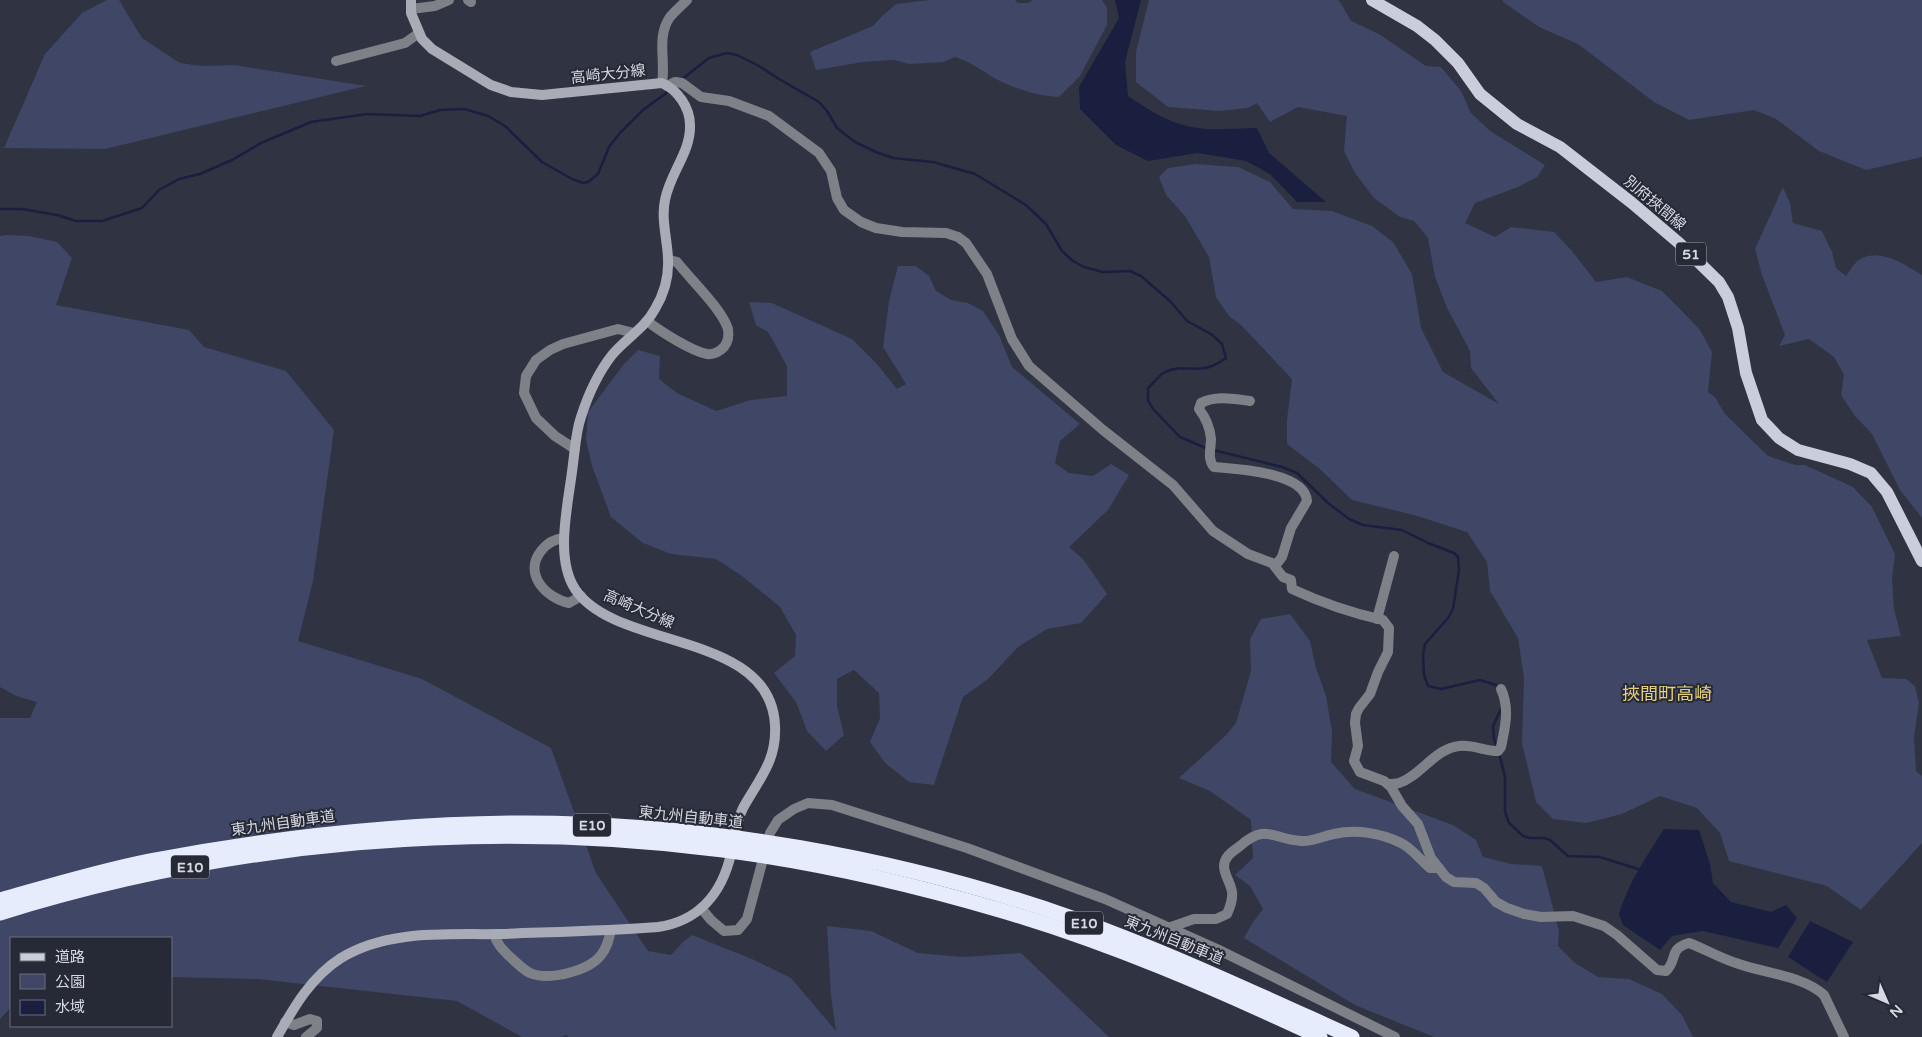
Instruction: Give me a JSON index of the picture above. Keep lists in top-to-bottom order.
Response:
{
  "streets": {
    "highway": ["東九州自動車道", "E10"],
    "main road": ["高崎大分線", "別府挾間線", "51"]
  },
  "districts": ["挾間町高崎"],
  "legend": ["道路", "公園", "水域"],
  "north": "bottom right"
}
